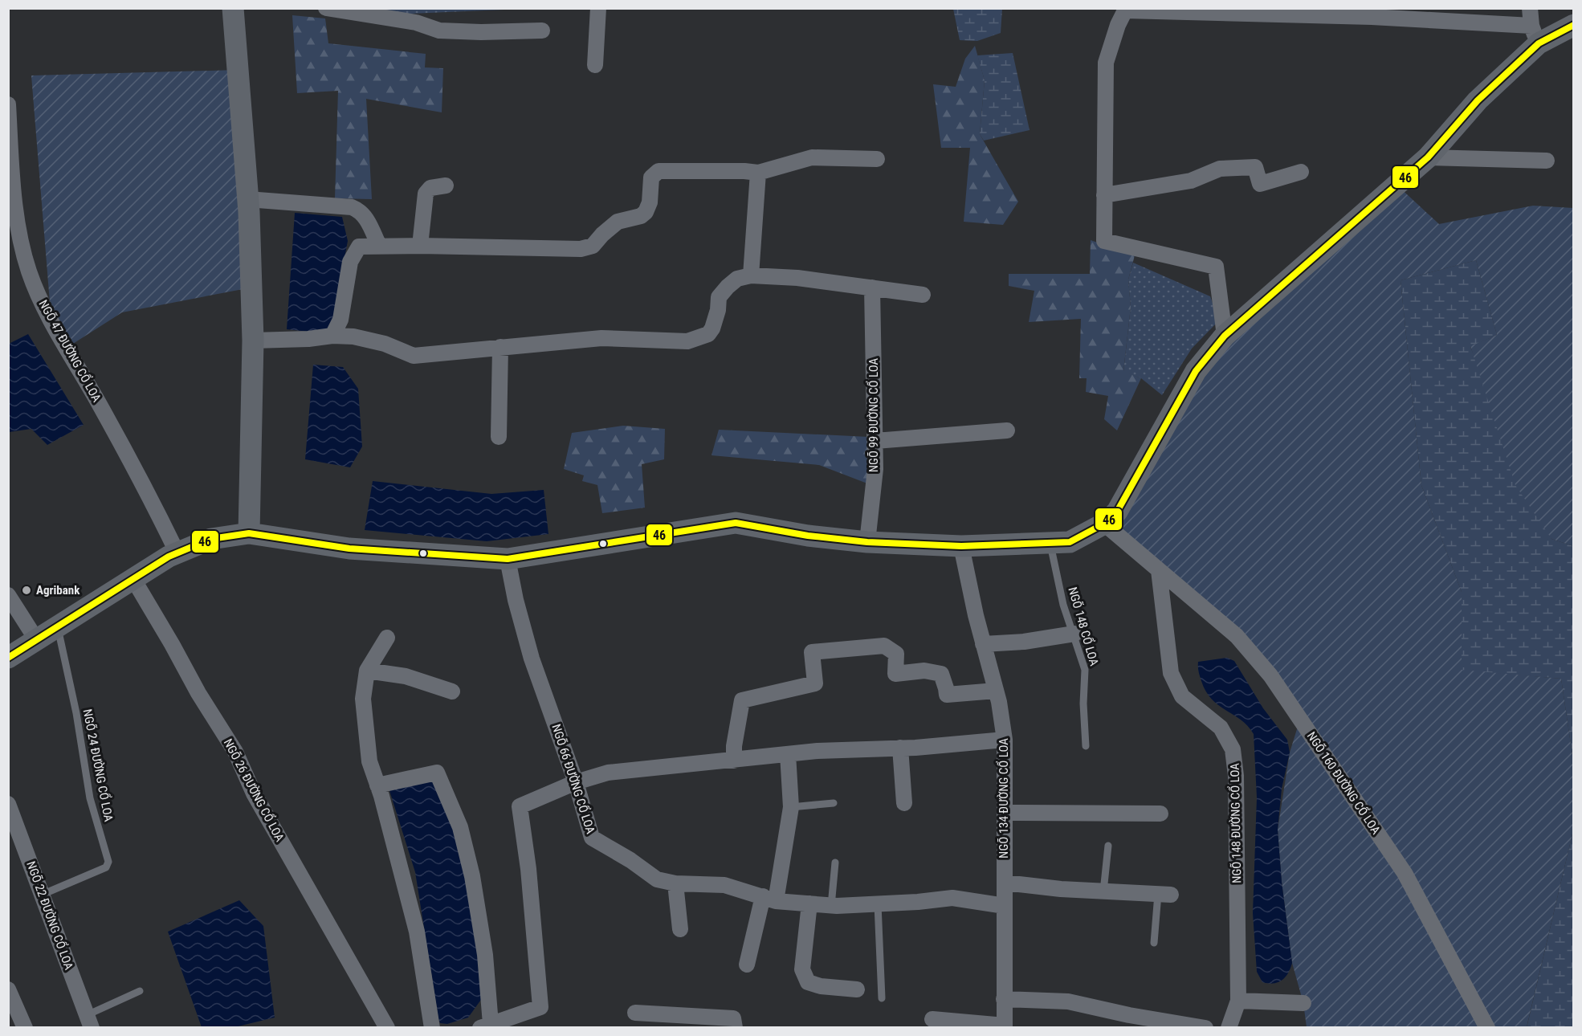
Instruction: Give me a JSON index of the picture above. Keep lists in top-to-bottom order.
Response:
{
  "streets": {
    "street": [
      "NGÕ 47 ĐƯỜNG CỔ LOA",
      "NGÕ 99 ĐƯỜNG CỔ LOA",
      "NGÕ 66 ĐƯỜNG CỔ LOA",
      "NGÕ 160 ĐƯỜNG CỔ LOA",
      "NGÕ 26 ĐƯỜNG CỔ LOA",
      "NGÕ 134 ĐƯỜNG CỔ LOA",
      "NGÕ 148 ĐƯỜNG CỔ LOA",
      "NGÕ 22 ĐƯỜNG CỔ LOA"
    ],
    "lane": ["NGÕ 148 CỔ LOA", "NGÕ 24 ĐƯỜNG CỔ LOA"]
  },
  "crossings": [
    ["NGÕ 24 ĐƯỜNG CỔ LOA", "NGÕ 22 ĐƯỜNG CỔ LOA"],
    ["NGÕ 66 ĐƯỜNG CỔ LOA", "NGÕ 134 ĐƯỜNG CỔ LOA"],
    ["NGÕ 160 ĐƯỜNG CỔ LOA", "NGÕ 148 ĐƯỜNG CỔ LOA"]
  ],
  "places": ["Agribank"],
  "lines": ["transit line 46"]
}
